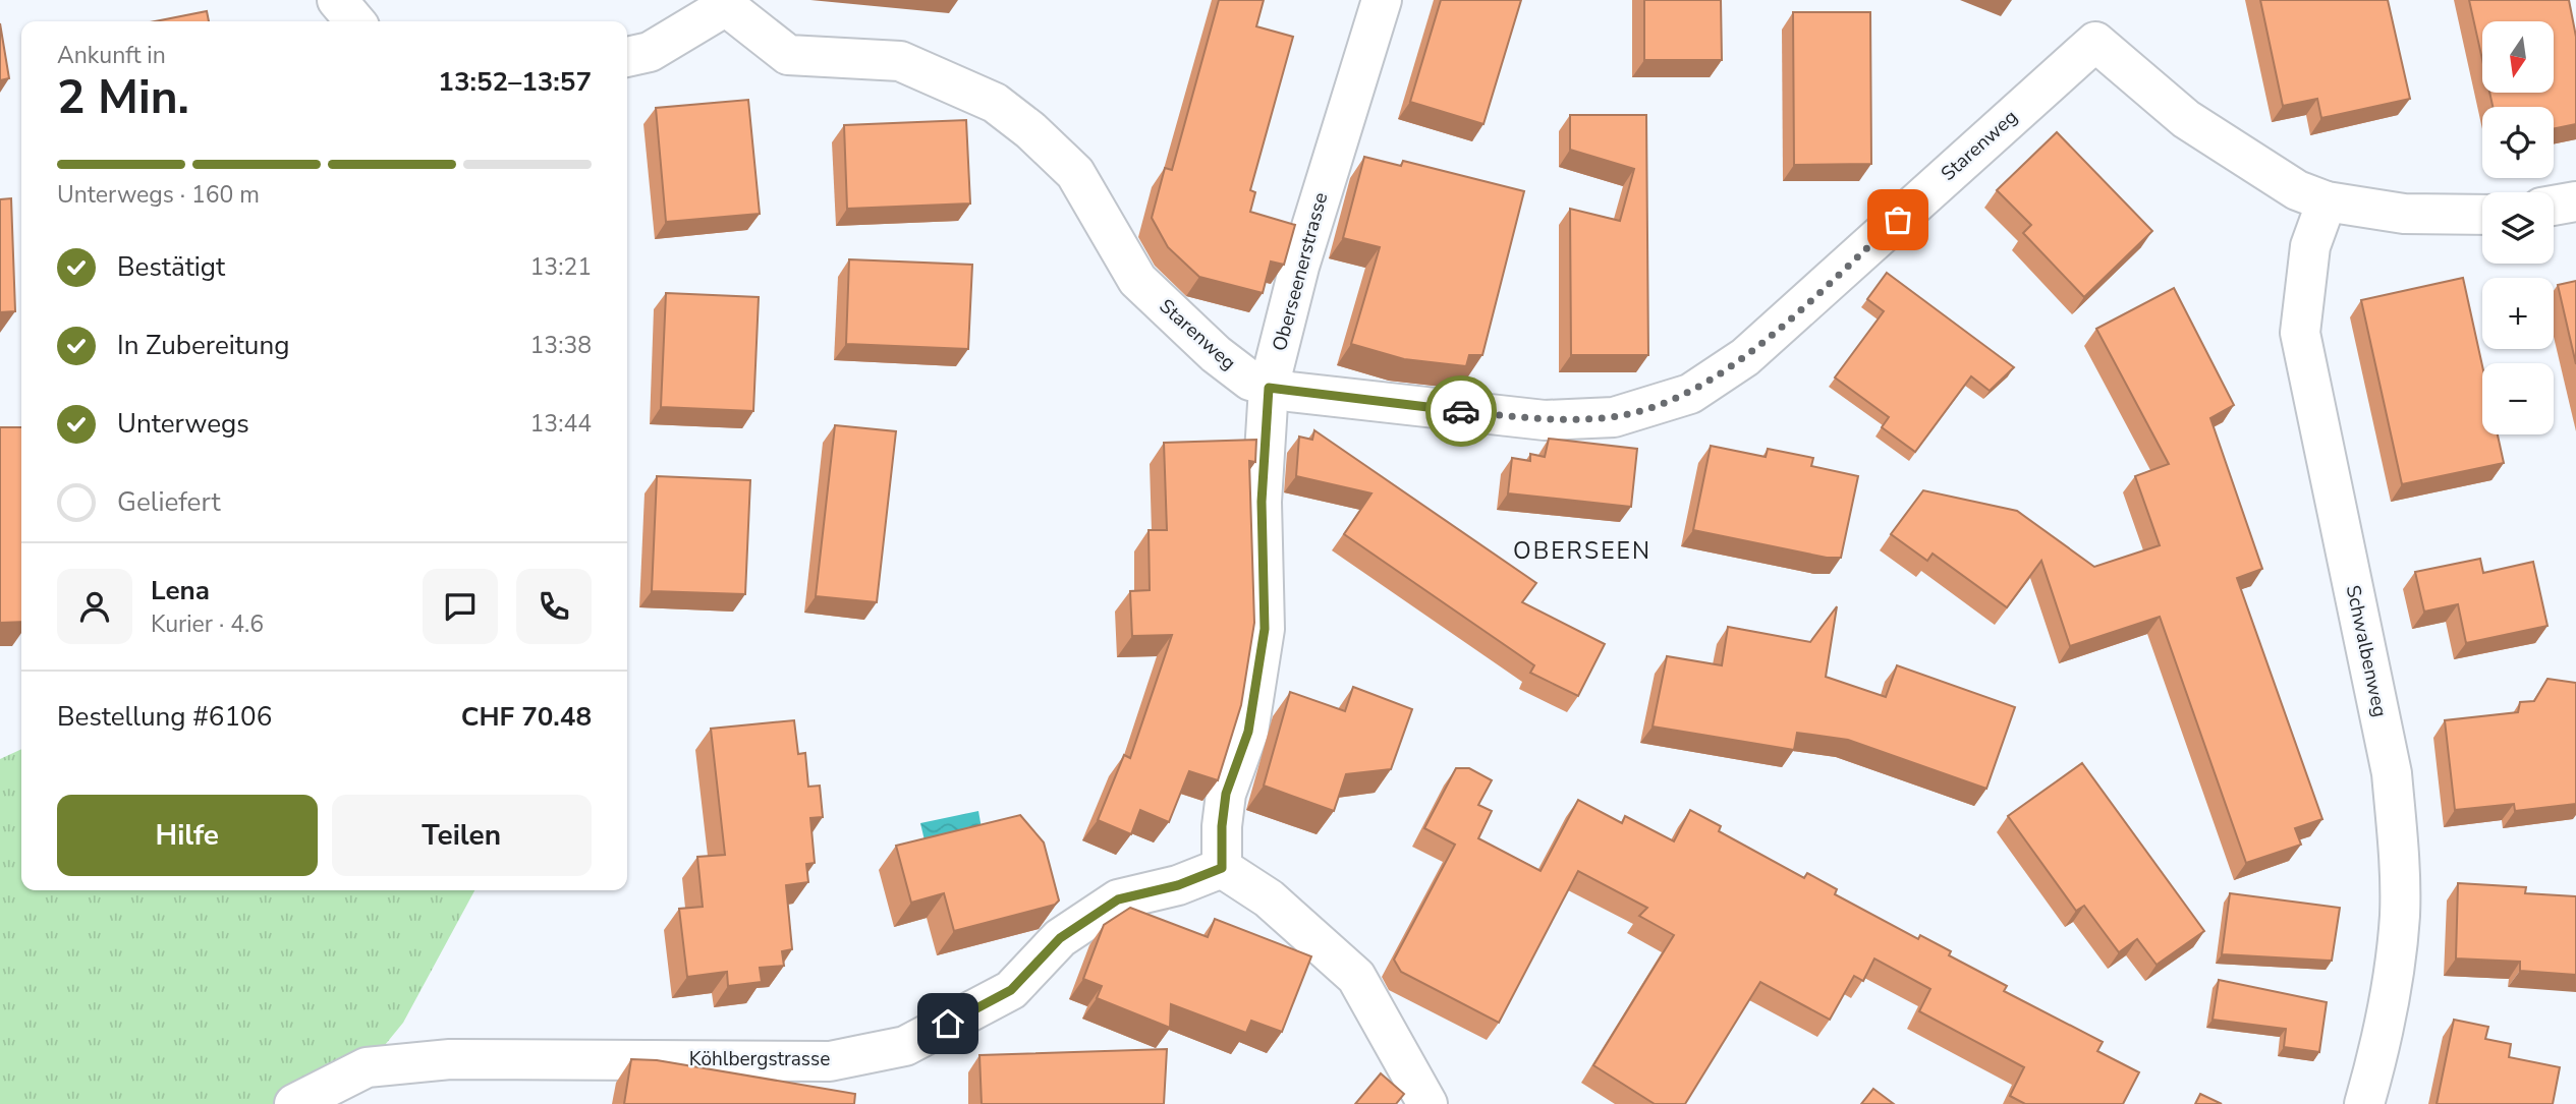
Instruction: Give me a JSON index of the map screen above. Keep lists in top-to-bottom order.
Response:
{
  "streets": {
    "street": [
      "Starenweg",
      "Oberseenerstrasse",
      "Schwalbenweg",
      "Köhlbergstrasse"
    ]
  },
  "crossings": [
    ["Starenweg", "Oberseenerstrasse"],
    ["Starenweg", "Schwalbenweg"],
    ["Oberseenerstrasse", "Köhlbergstrasse"]
  ],
  "districts": ["OBERSEEN"],
  "north": "bottom",
  "page": {
    "map_buttons": ["+", "−"],
    "heading": ["2 Min.", "Ankunft in", "13:52–13:57"],
    "panel": [
      "Lena",
      "Kurier · 4.6",
      "Bestellung #6106",
      "CHF 70.48"
    ],
    "bar": "Unterwegs · 160 m",
    "list": [
      ["Bestätigt", "13:21"],
      ["In Zubereitung", "13:38"],
      ["Unterwegs", "13:44"],
      "Geliefert"
    ],
    "buttons": ["Hilfe", "Teilen"]
  }
}
